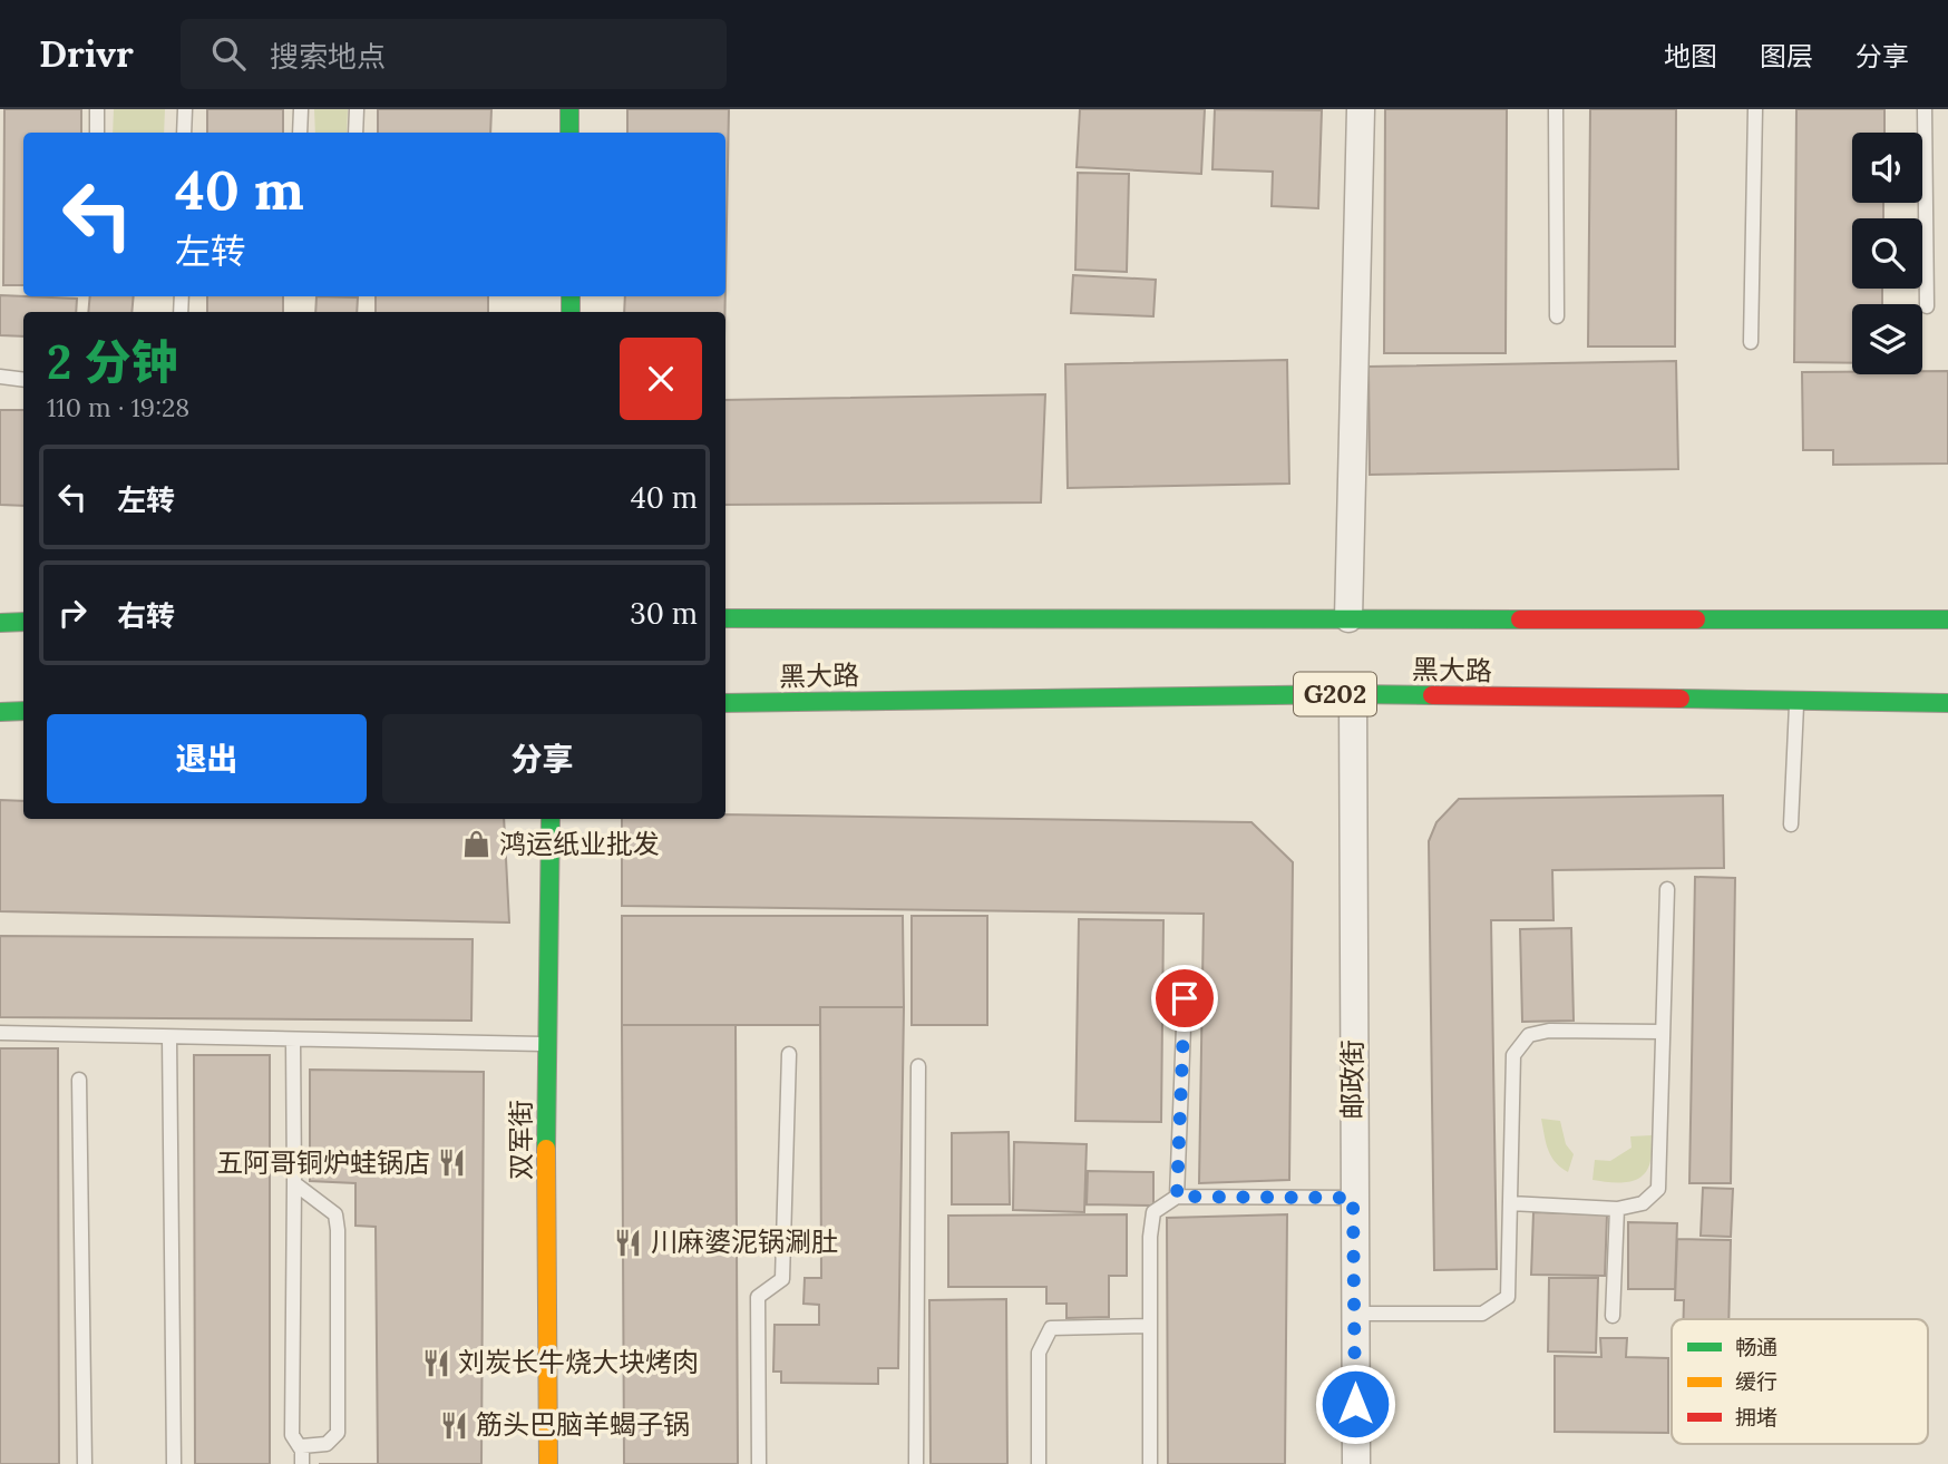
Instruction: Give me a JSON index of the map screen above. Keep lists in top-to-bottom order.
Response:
{
  "streets": {
    "main road": ["黑大路", "G202", "双军街"],
    "street": ["邮政街"]
  },
  "crossings": [
    ["黑大路", "邮政街"]
  ],
  "places": {
    "shop": ["鸿运纸业批发"],
    "restaurant": [
      "五阿哥铜炉蛙锅店",
      "川麻婆泥锅涮肚",
      "刘炭长牛烧大块烤肉",
      "筋头巴脑羊蝎子锅"
    ]
  },
  "legend": ["畅通", "缓行", "拥堵"],
  "page": {
    "header": "Drivr",
    "search": "搜索地点",
    "nav": ["地图", "图层", "分享"],
    "turn": ["40 m", "左转"],
    "heading": ["2 分钟", "110 m · 19:28"],
    "list": [
      {
        "name": "左转",
        "value": "40 m"
      },
      {
        "name": "右转",
        "value": "30 m"
      }
    ],
    "buttons": ["退出", "分享"]
  }
}
